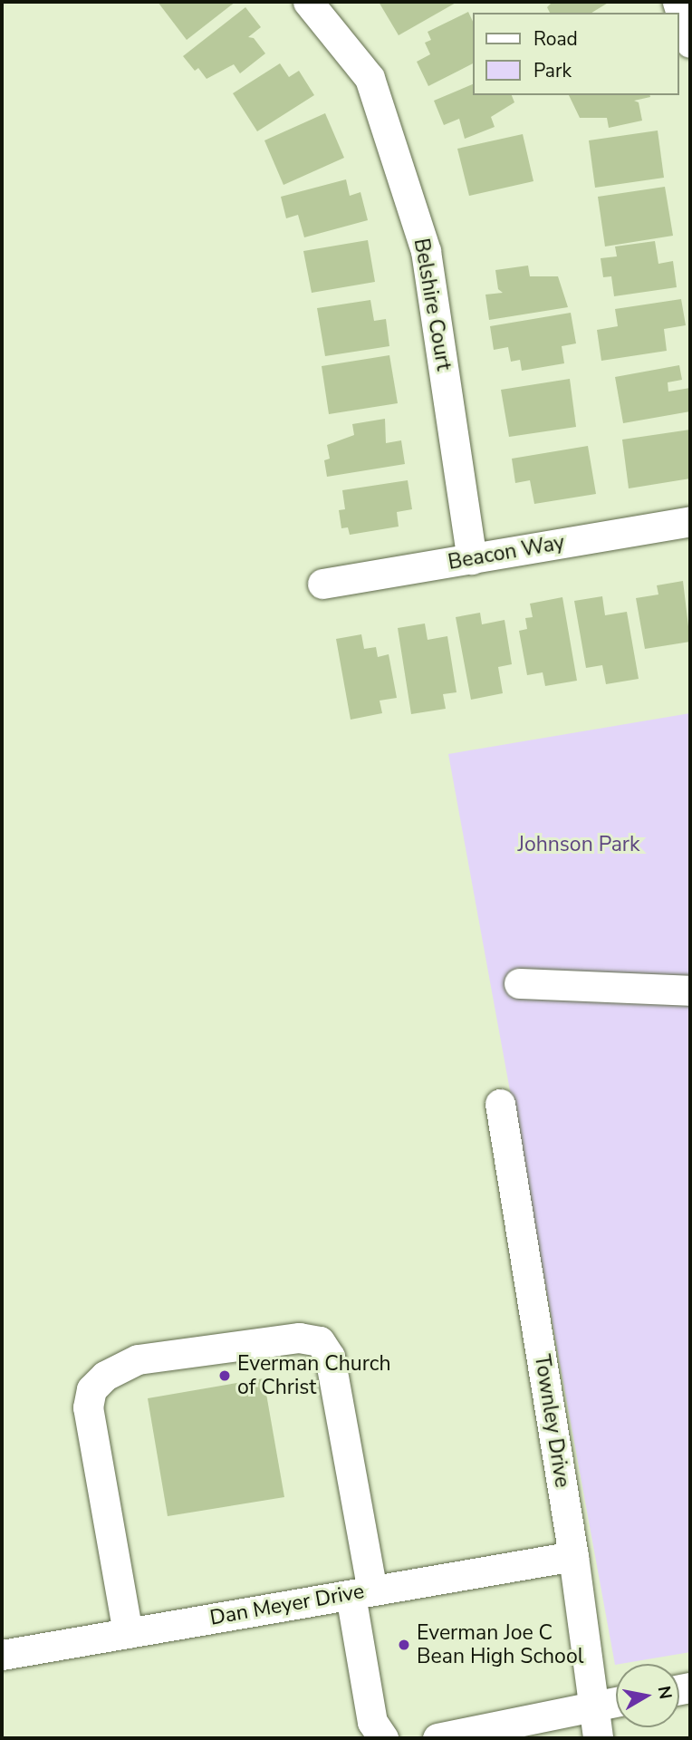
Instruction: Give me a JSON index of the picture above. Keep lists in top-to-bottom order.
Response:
{
  "streets": {
    "street": [
      "Belshire Court",
      "Beacon Way",
      "Townley Drive",
      "Dan Meyer Drive"
    ]
  },
  "crossings": [
    ["Belshire Court", "Beacon Way"],
    ["Townley Drive", "Dan Meyer Drive"]
  ],
  "parks": ["Johnson Park"],
  "places": ["Everman Church of Christ", "Everman Joe C Bean High School"],
  "legend": ["Road", "Park"],
  "north": "right"
}
